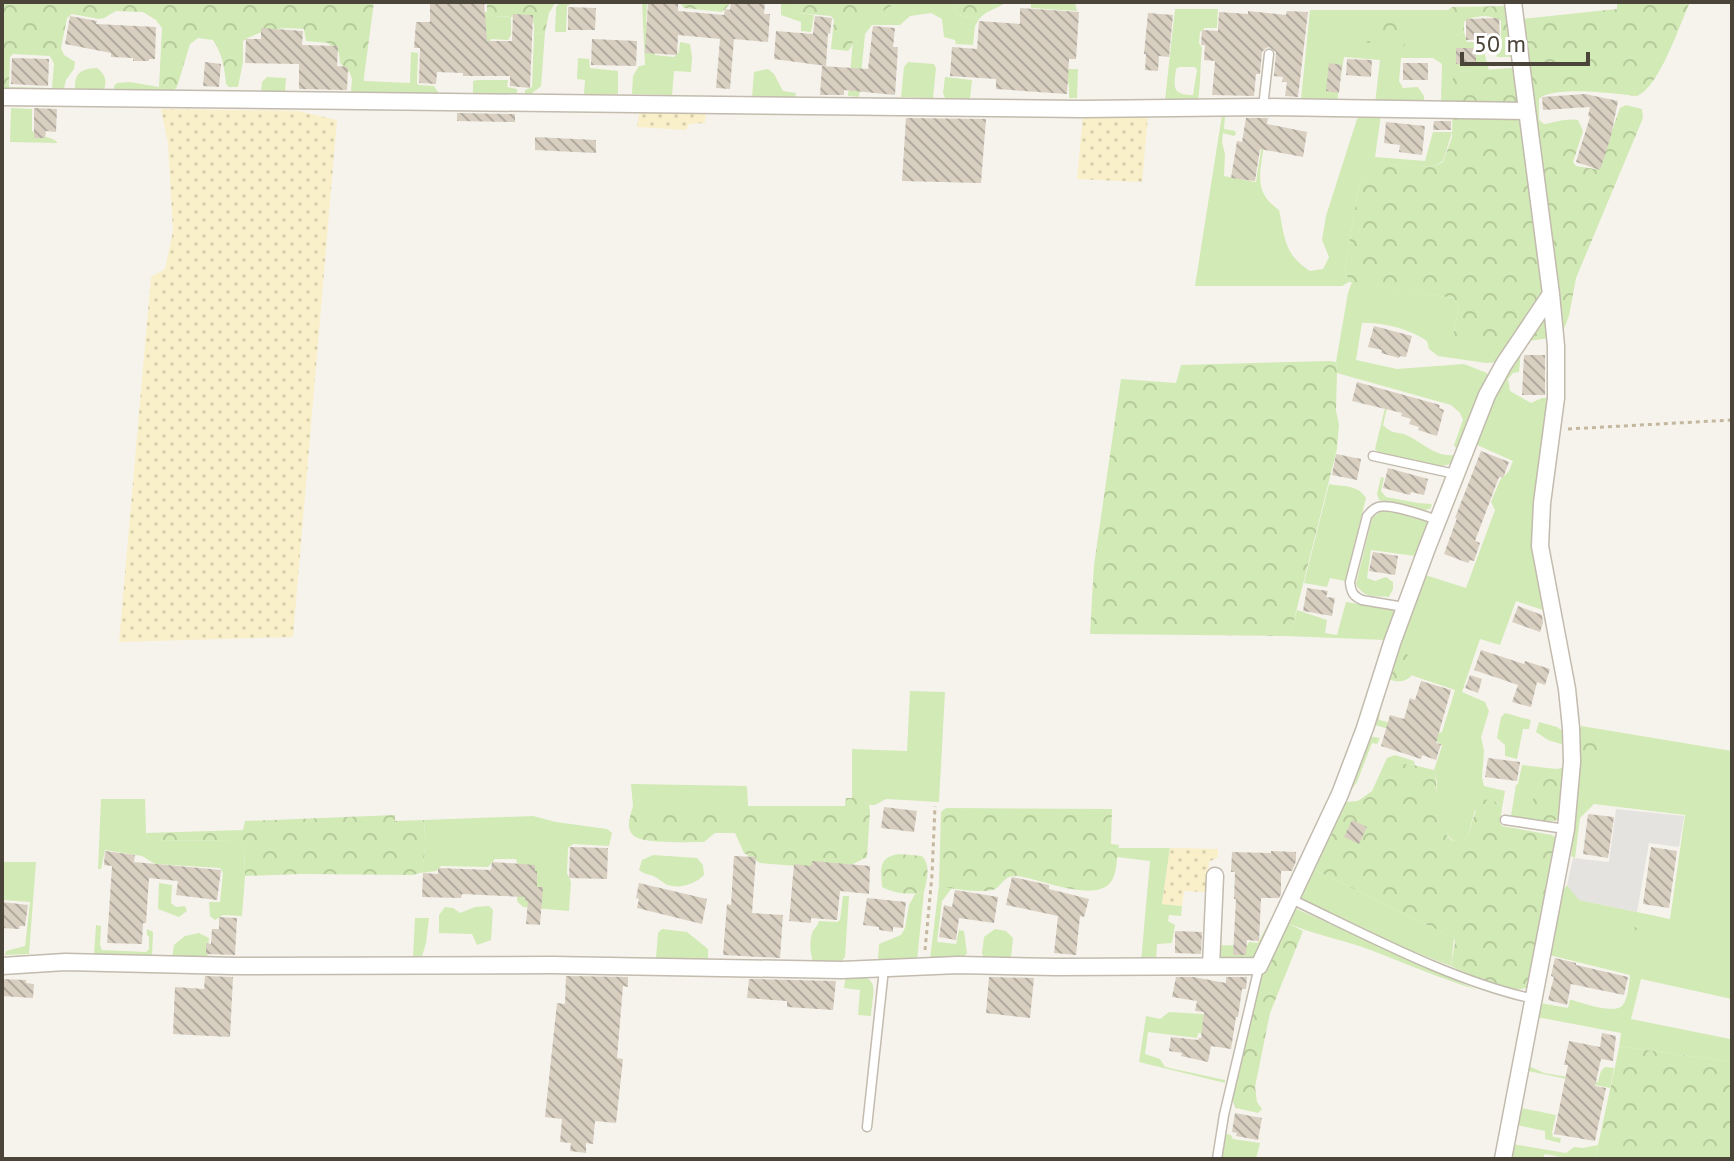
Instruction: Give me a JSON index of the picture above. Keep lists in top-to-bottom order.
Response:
{
  "scale_bar": "50 m"
}
